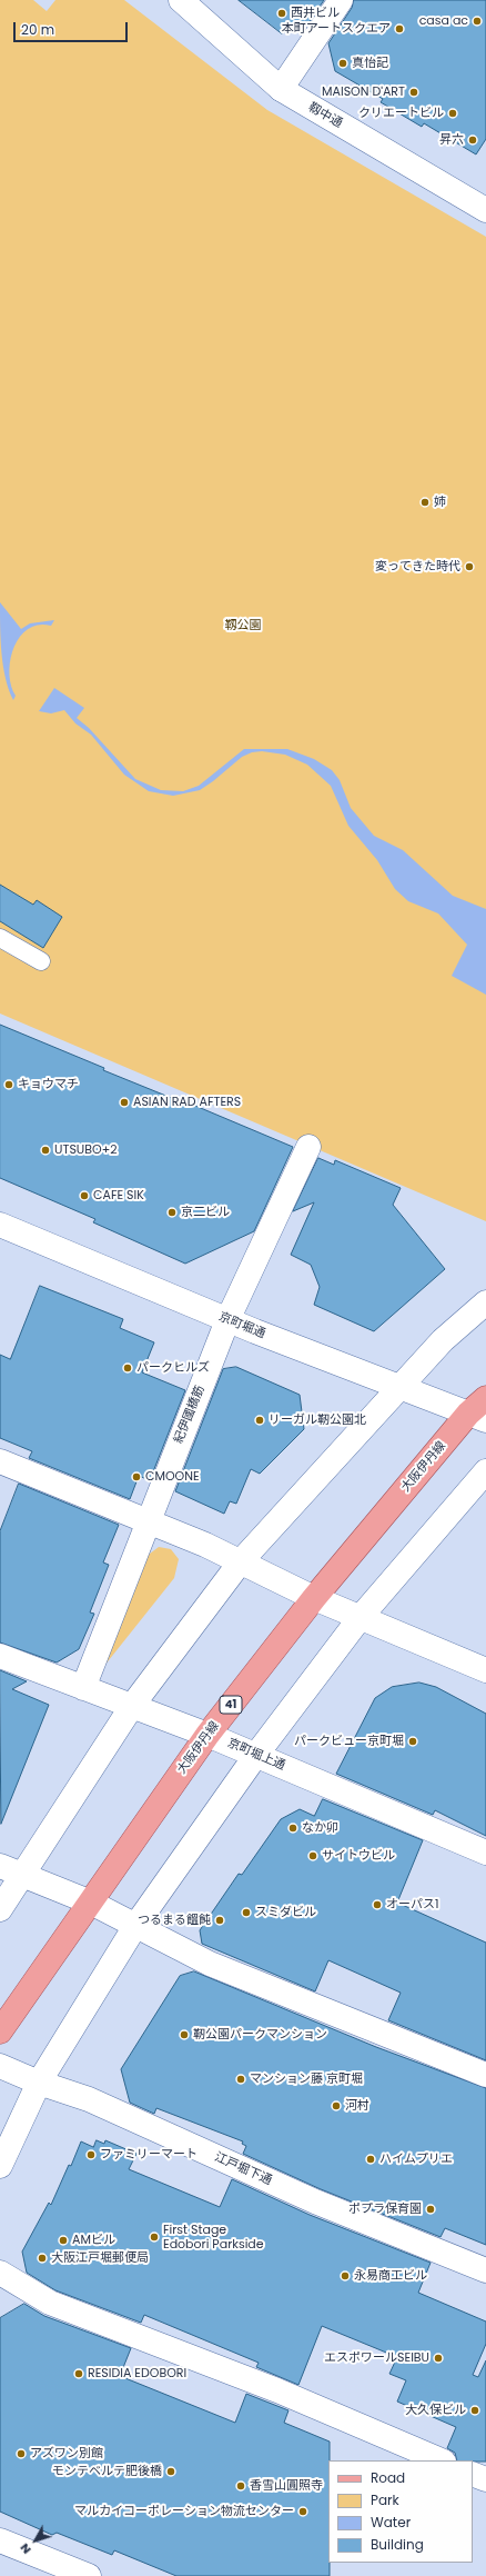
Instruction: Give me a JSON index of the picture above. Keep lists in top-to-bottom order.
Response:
{
  "streets": {
    "main road": ["大阪伊丹線", "41"],
    "street": [
      "靱中通",
      "京町堀通",
      "紀伊國橋筋",
      "京町堀上通",
      "江戸堀下通"
    ]
  },
  "crossings": [
    ["京町堀通", "紀伊國橋筋"],
    ["京町堀通", "大阪伊丹線"],
    ["紀伊國橋筋", "京町堀上通"],
    ["大阪伊丹線", "京町堀上通"]
  ],
  "parks": ["靱公園"],
  "places": [
    "西井ビル",
    "casa ac",
    "本町アートスクエア",
    "真怡記",
    "MAISON D'ART",
    "クリエートビル",
    "昇六",
    "姉",
    "変ってきた時代",
    "キョウマチ",
    "ASIAN RAD AFTERS",
    "UTSUBO+2",
    "CAFE SIK",
    "京二ビル",
    "パークヒルズ",
    "リーガル靭公園北",
    "CMOONE",
    "パークビュー京町堀",
    "なか卯",
    "サイトウビル",
    "オーパス1",
    "スミダビル",
    "つるまる饂飩",
    "靭公園パークマンション",
    "マンション藤 京町堀",
    "河村",
    "ファミリーマート",
    "ハイムプリエ",
    "ポプラ保育園",
    "First Stage Edobori Parkside",
    "AMビル",
    "大阪江戸堀郵便局",
    "永易商工ビル",
    "エスポワールSEIBU",
    "RESIDIA EDOBORI",
    "大久保ビル",
    "アズワン別館",
    "モンテベルテ肥後橋",
    "香雪山圓照寺",
    "マルカイコーポレーション物流センター"
  ],
  "legend": [
    "Road",
    "Park",
    "Water",
    "Building"
  ],
  "scale_bar": "20 m",
  "north": "bottom left"
}
